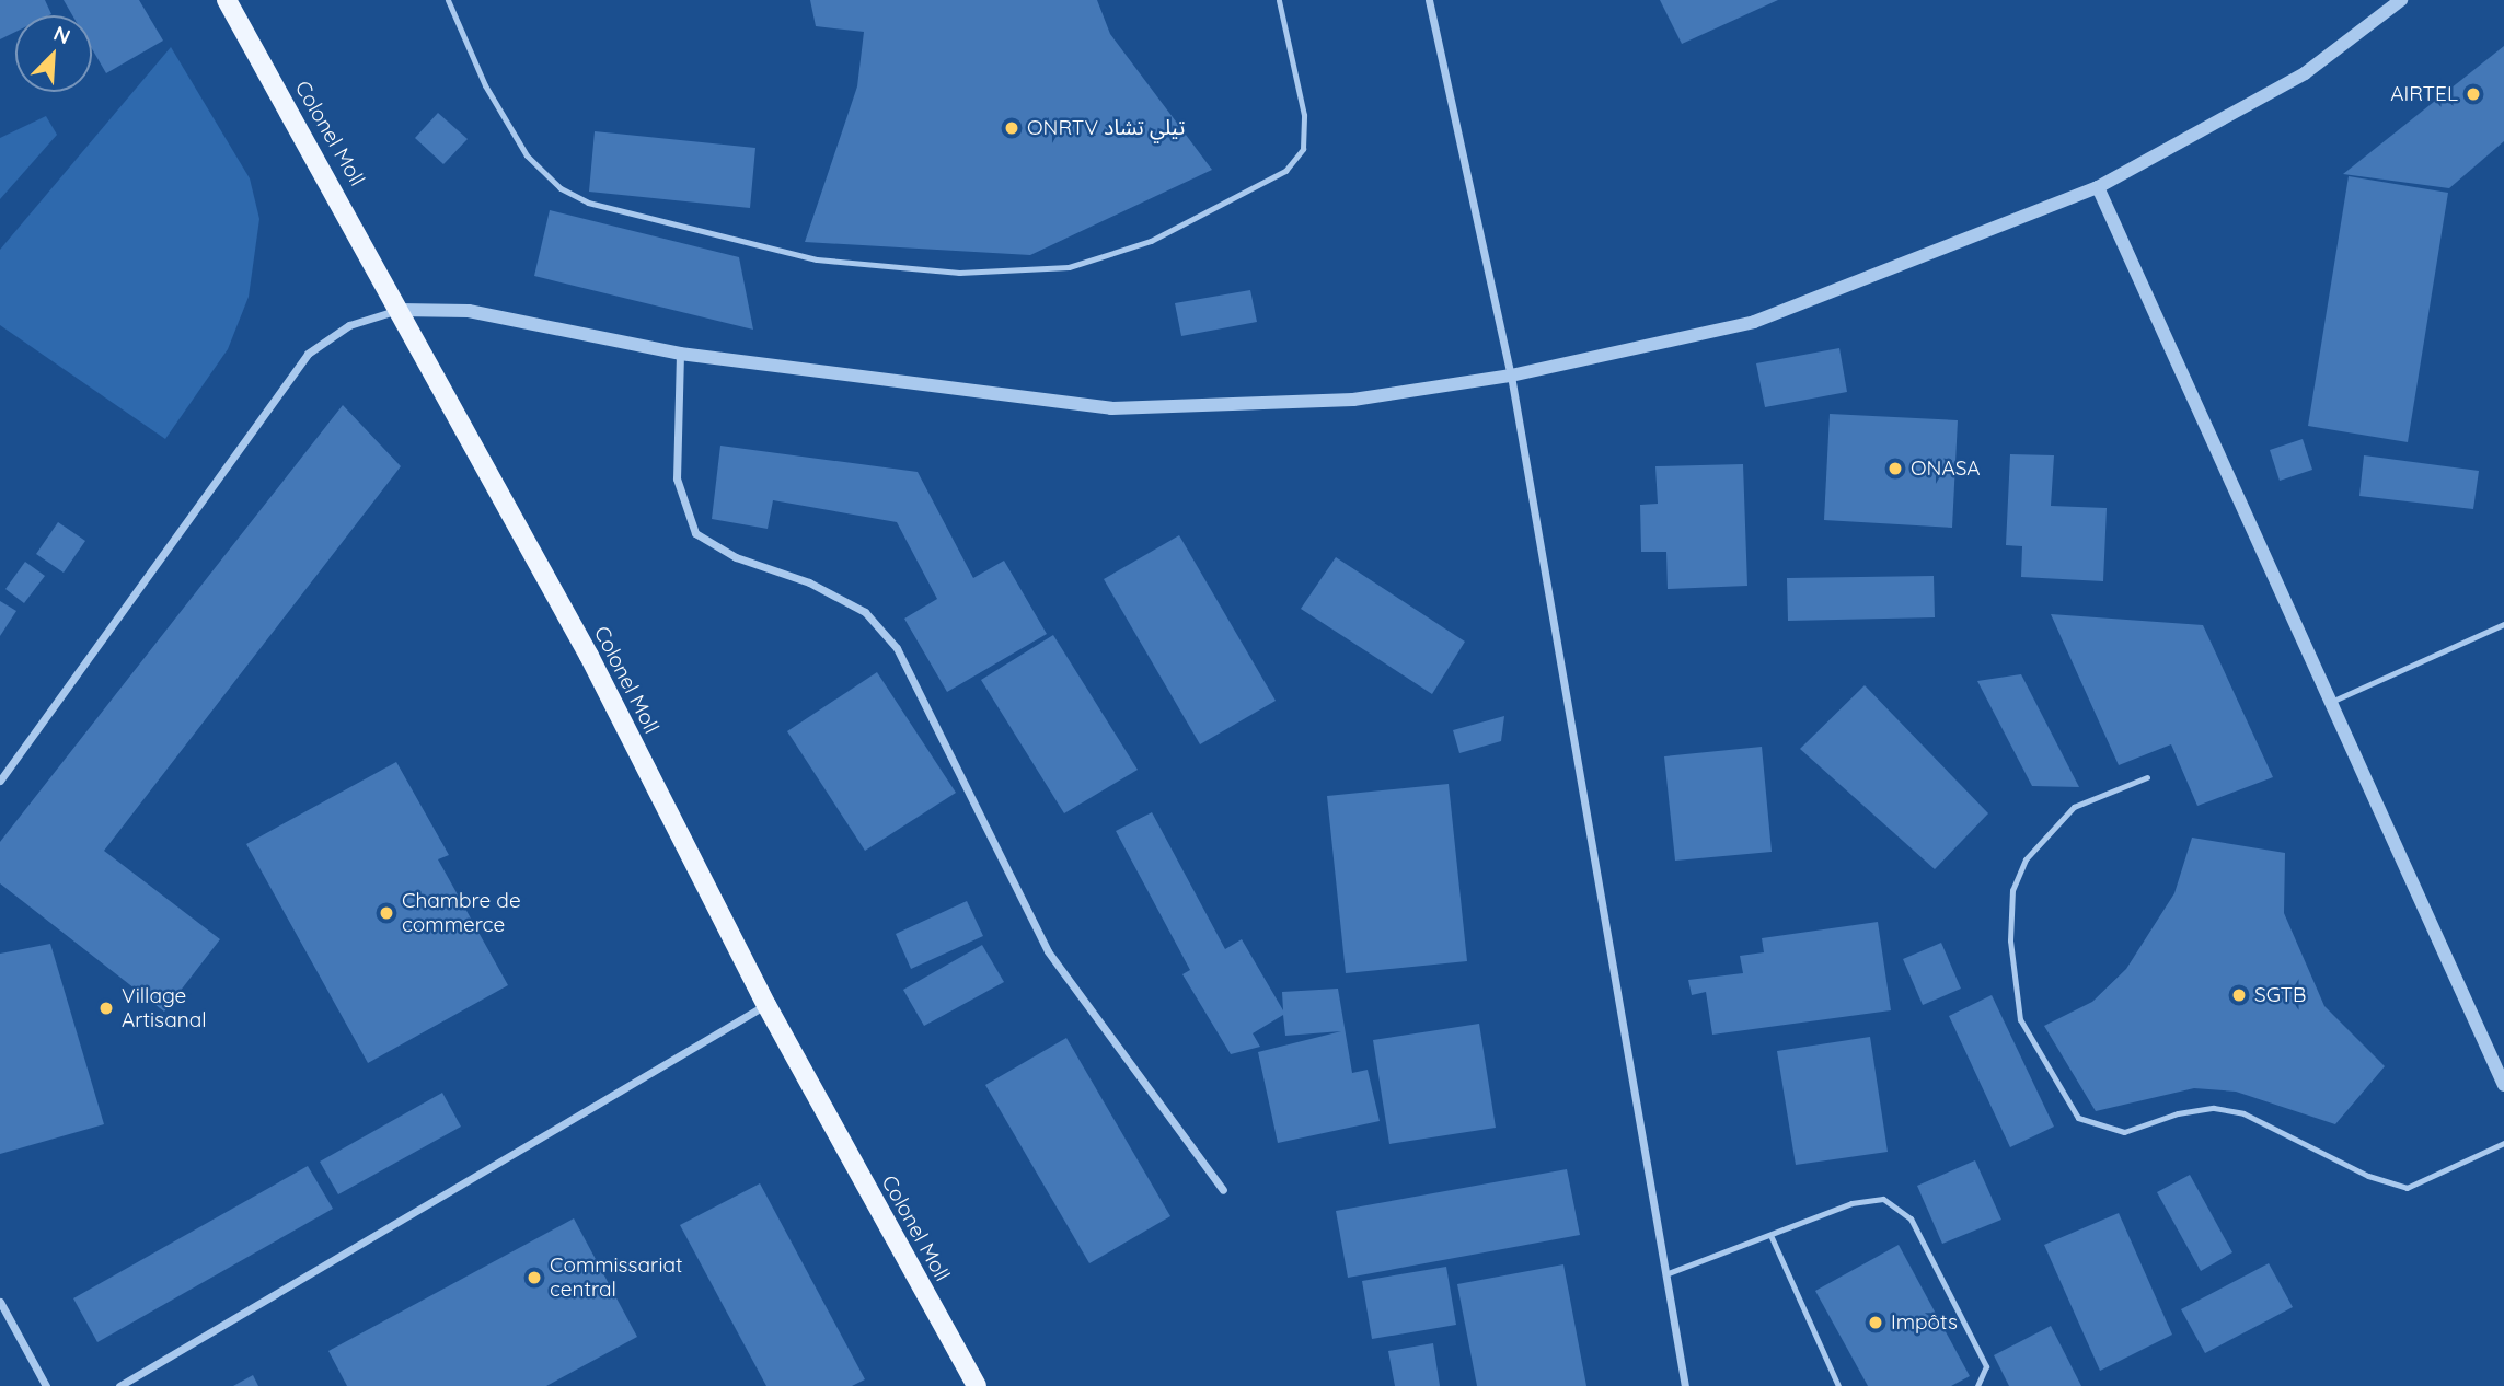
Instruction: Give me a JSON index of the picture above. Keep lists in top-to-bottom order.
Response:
{
  "streets": {
    "main road": ["Colonel Moll"]
  },
  "places": [
    "AIRTEL",
    "ONRTV تيلي تشاد",
    "ONASA",
    "Chambre de commerce",
    "SGTB",
    "Village Artisanal",
    "Commissariat central",
    "Impôts"
  ],
  "north": "top right"
}
